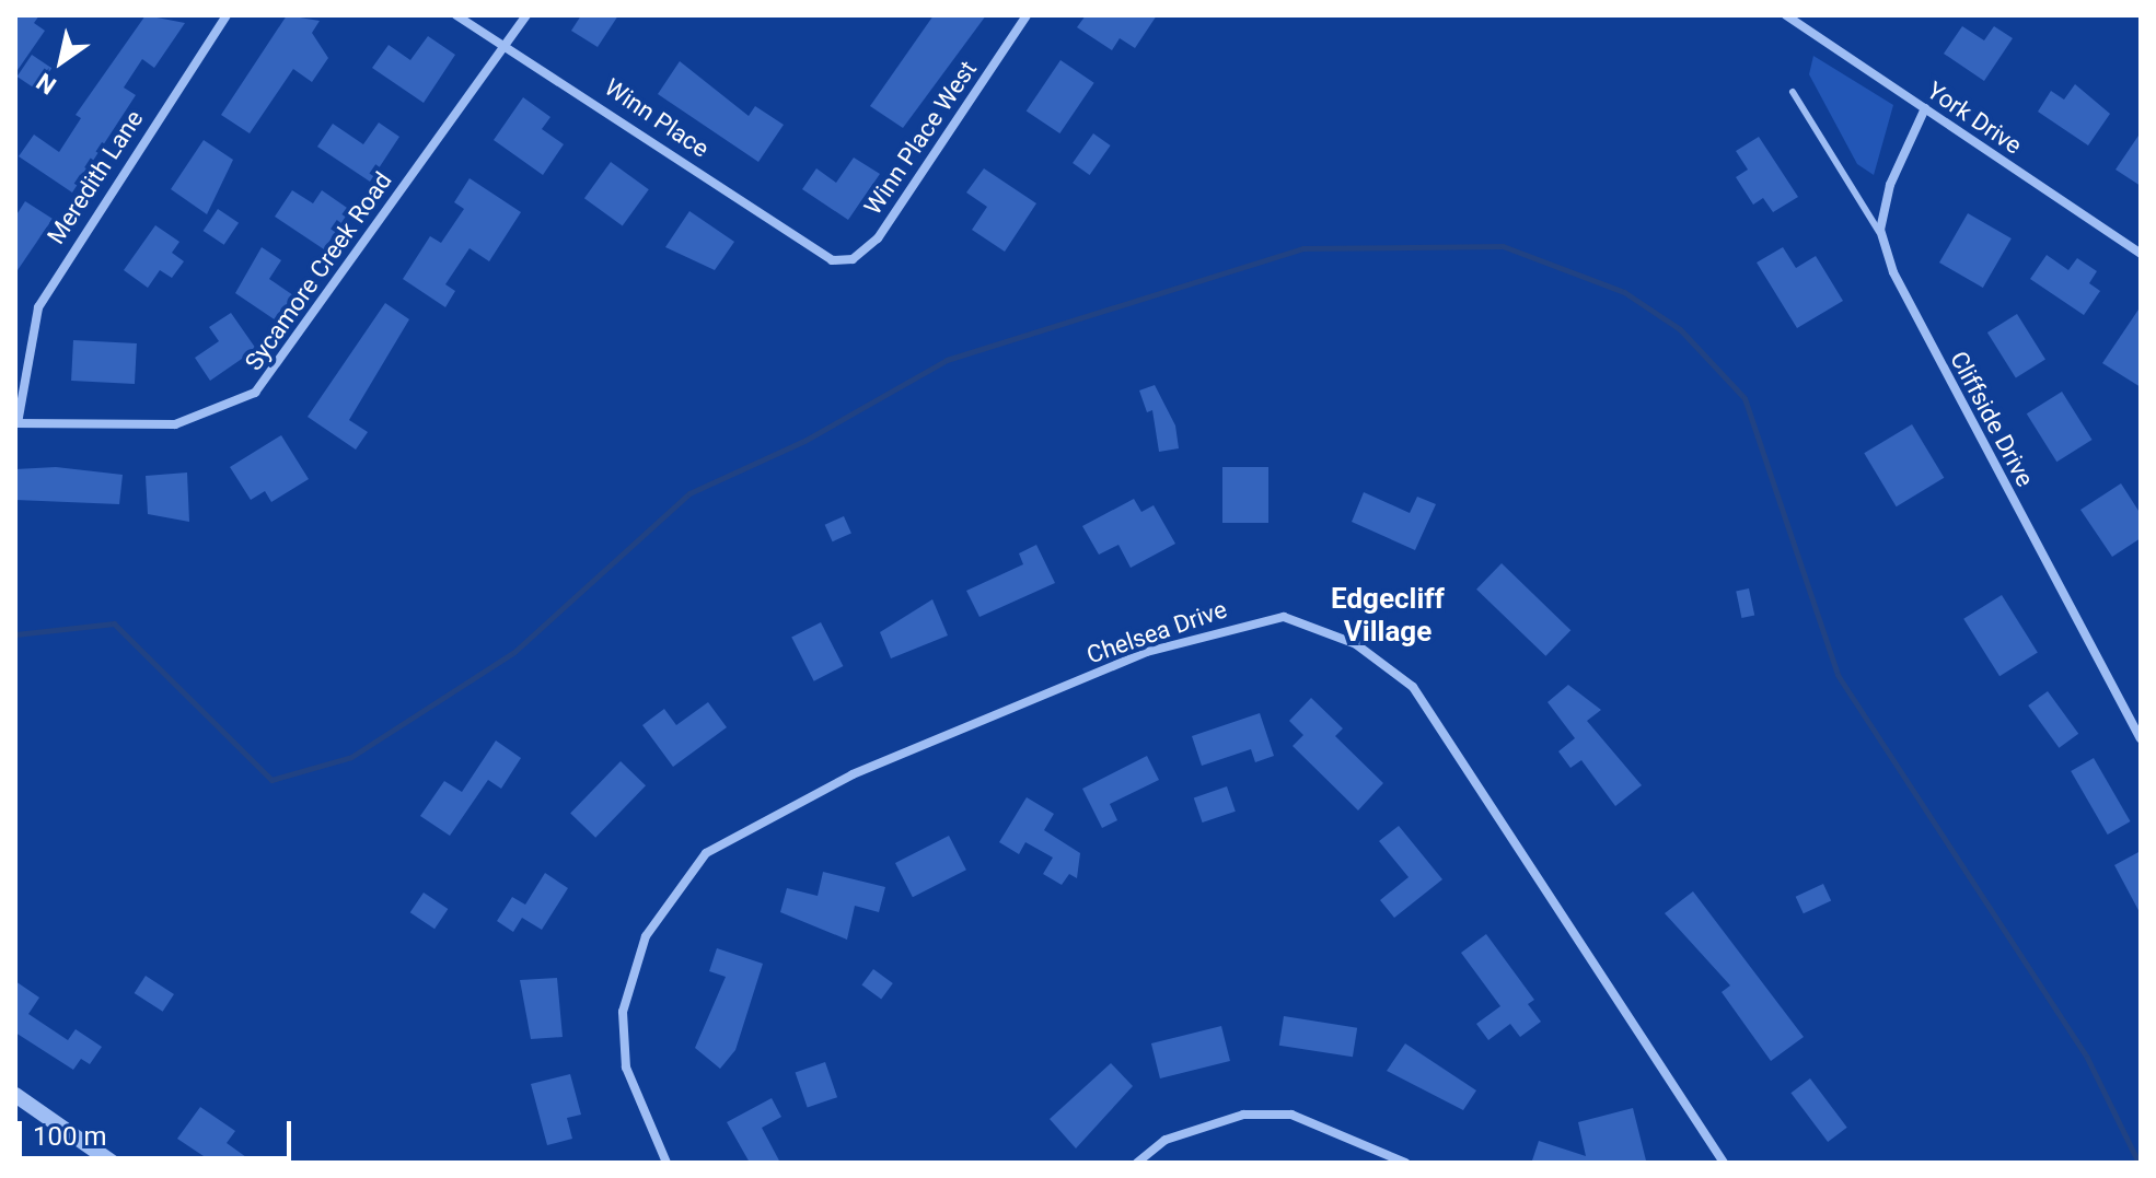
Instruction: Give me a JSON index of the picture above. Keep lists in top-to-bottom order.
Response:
{
  "streets": {
    "street": [
      "Winn Place",
      "York Drive",
      "Winn Place West",
      "Meredith Lane",
      "Sycamore Creek Road",
      "Cliffside Drive",
      "Chelsea Drive"
    ]
  },
  "crossings": [
    ["Winn Place", "Winn Place West"],
    ["Winn Place", "Sycamore Creek Road"],
    ["Meredith Lane", "Sycamore Creek Road"]
  ],
  "districts": ["Edgecliff Village"],
  "scale_bar": "100 m",
  "north": "bottom left"
}
